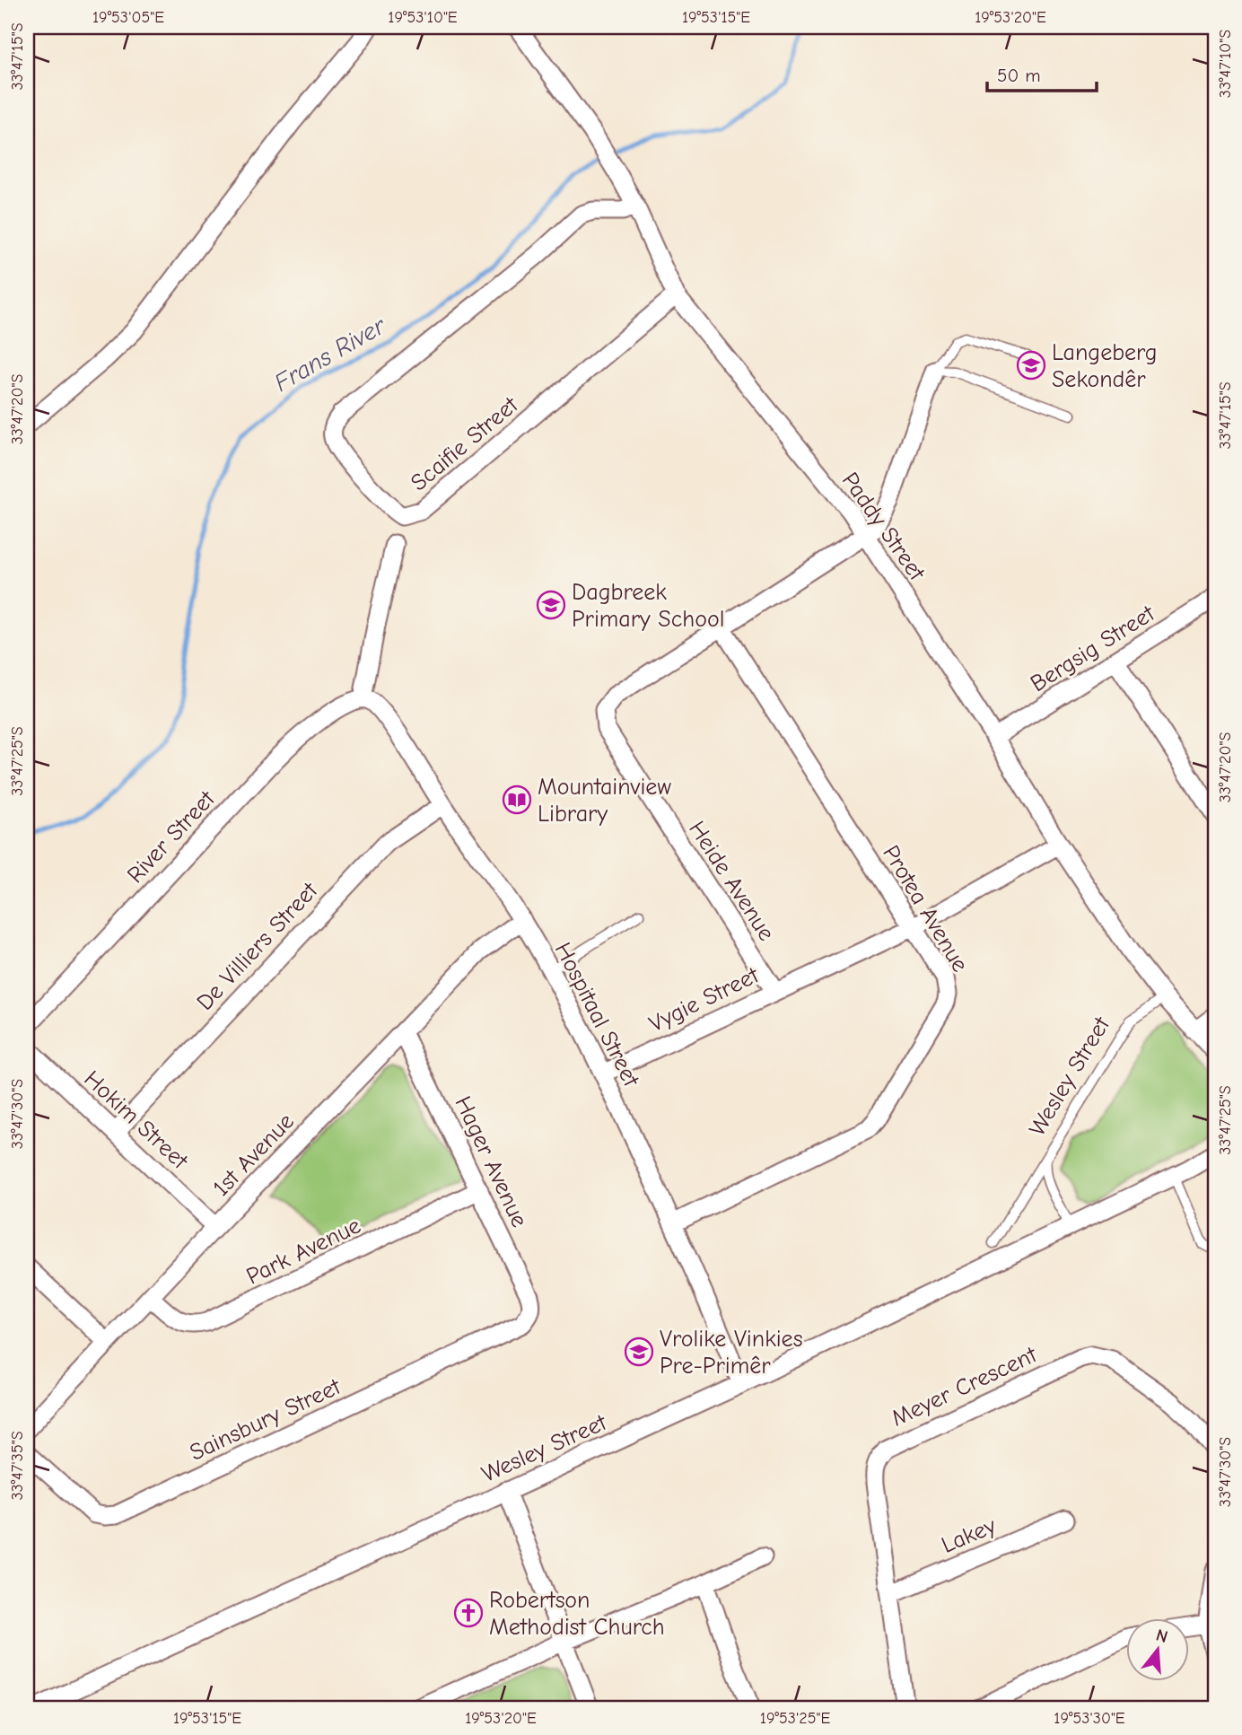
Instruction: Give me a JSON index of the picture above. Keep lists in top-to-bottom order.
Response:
{
  "streets": {
    "street": [
      "Scaifie Street",
      "Paddy Street",
      "Bergsig Street",
      "River Street",
      "Heide Avenue",
      "Protea Avenue",
      "De Villiers Street",
      "Vygie Street",
      "Hospitaal Street",
      "Wesley Street",
      "Hokim Street",
      "1st Avenue",
      "Hager Avenue",
      "Park Avenue",
      "Meyer Crescent",
      "Sainsbury Street",
      "Lakey"
    ]
  },
  "crossings": [
    ["Scaifie Street", "Paddy Street"],
    ["Paddy Street", "Bergsig Street"],
    ["Paddy Street", "Heide Avenue"],
    ["Paddy Street", "Vygie Street"],
    ["Paddy Street", "Wesley Street"],
    ["River Street", "Hospitaal Street"],
    ["Heide Avenue", "Protea Avenue"],
    ["Heide Avenue", "Vygie Street"],
    ["Protea Avenue", "Vygie Street"],
    ["Protea Avenue", "Hospitaal Street"],
    ["De Villiers Street", "Hospitaal Street"],
    ["De Villiers Street", "Hokim Street"],
    ["Vygie Street", "Hospitaal Street"],
    ["Hospitaal Street", "Wesley Street"],
    ["Hospitaal Street", "1st Avenue"],
    ["Hokim Street", "1st Avenue"],
    ["1st Avenue", "Hager Avenue"],
    ["1st Avenue", "Park Avenue"],
    ["Hager Avenue", "Park Avenue"],
    ["Hager Avenue", "Sainsbury Street"],
    ["Meyer Crescent", "Lakey"]
  ],
  "water": ["Frans River"],
  "places": {
    "school or university": ["Langeberg Sekondêr", "Dagbreek Primary School", "Vrolike Vinkies Pre-Primêr"],
    "library": ["Mountainview Library"],
    "church": ["Robertson Methodist Church"]
  },
  "scale_bar": "50 m",
  "north": "top",
  "coordinates": [
    "19°53'05\"E",
    "19°53'10\"E",
    "19°53'15\"E",
    "19°53'20\"E",
    "33°47'15\"S",
    "33°47'10\"S",
    "33°47'20\"S",
    "33°47'25\"S",
    "33°47'30\"S",
    "33°47'35\"S",
    "19°53'25\"E",
    "19°53'30\"E"
  ]
}
